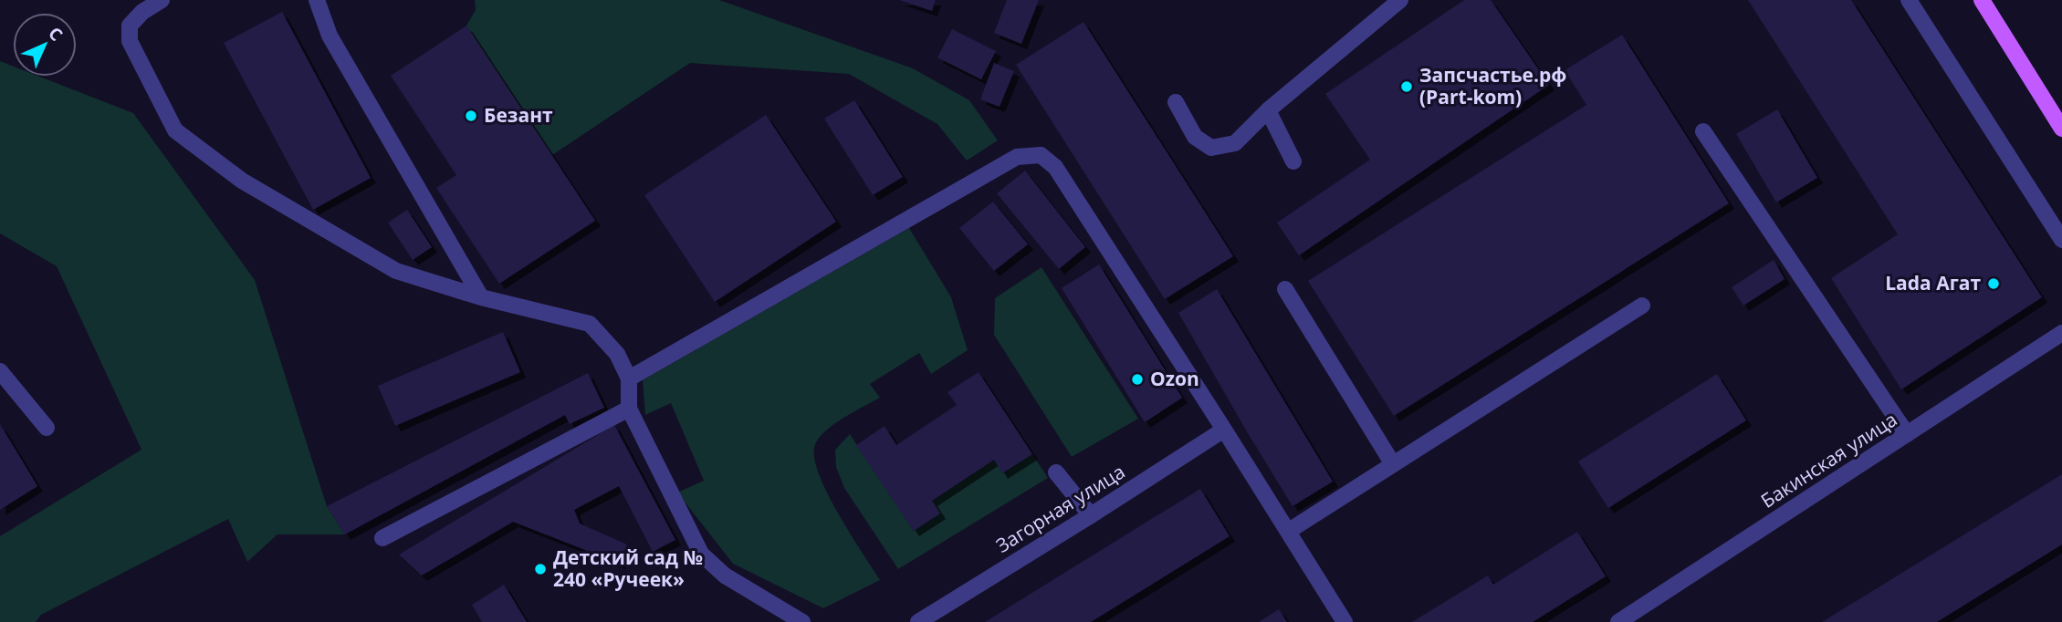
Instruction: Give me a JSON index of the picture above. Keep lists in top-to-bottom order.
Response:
{
  "streets": {
    "street": ["Бакинская улица", "Загорная улица"]
  },
  "places": [
    "Запсчастье.рф (Part-kom)",
    "Безант",
    "Lada Агат",
    "Ozon",
    "Детский сад № 240 «Ручеек»"
  ],
  "north": "top right"
}
